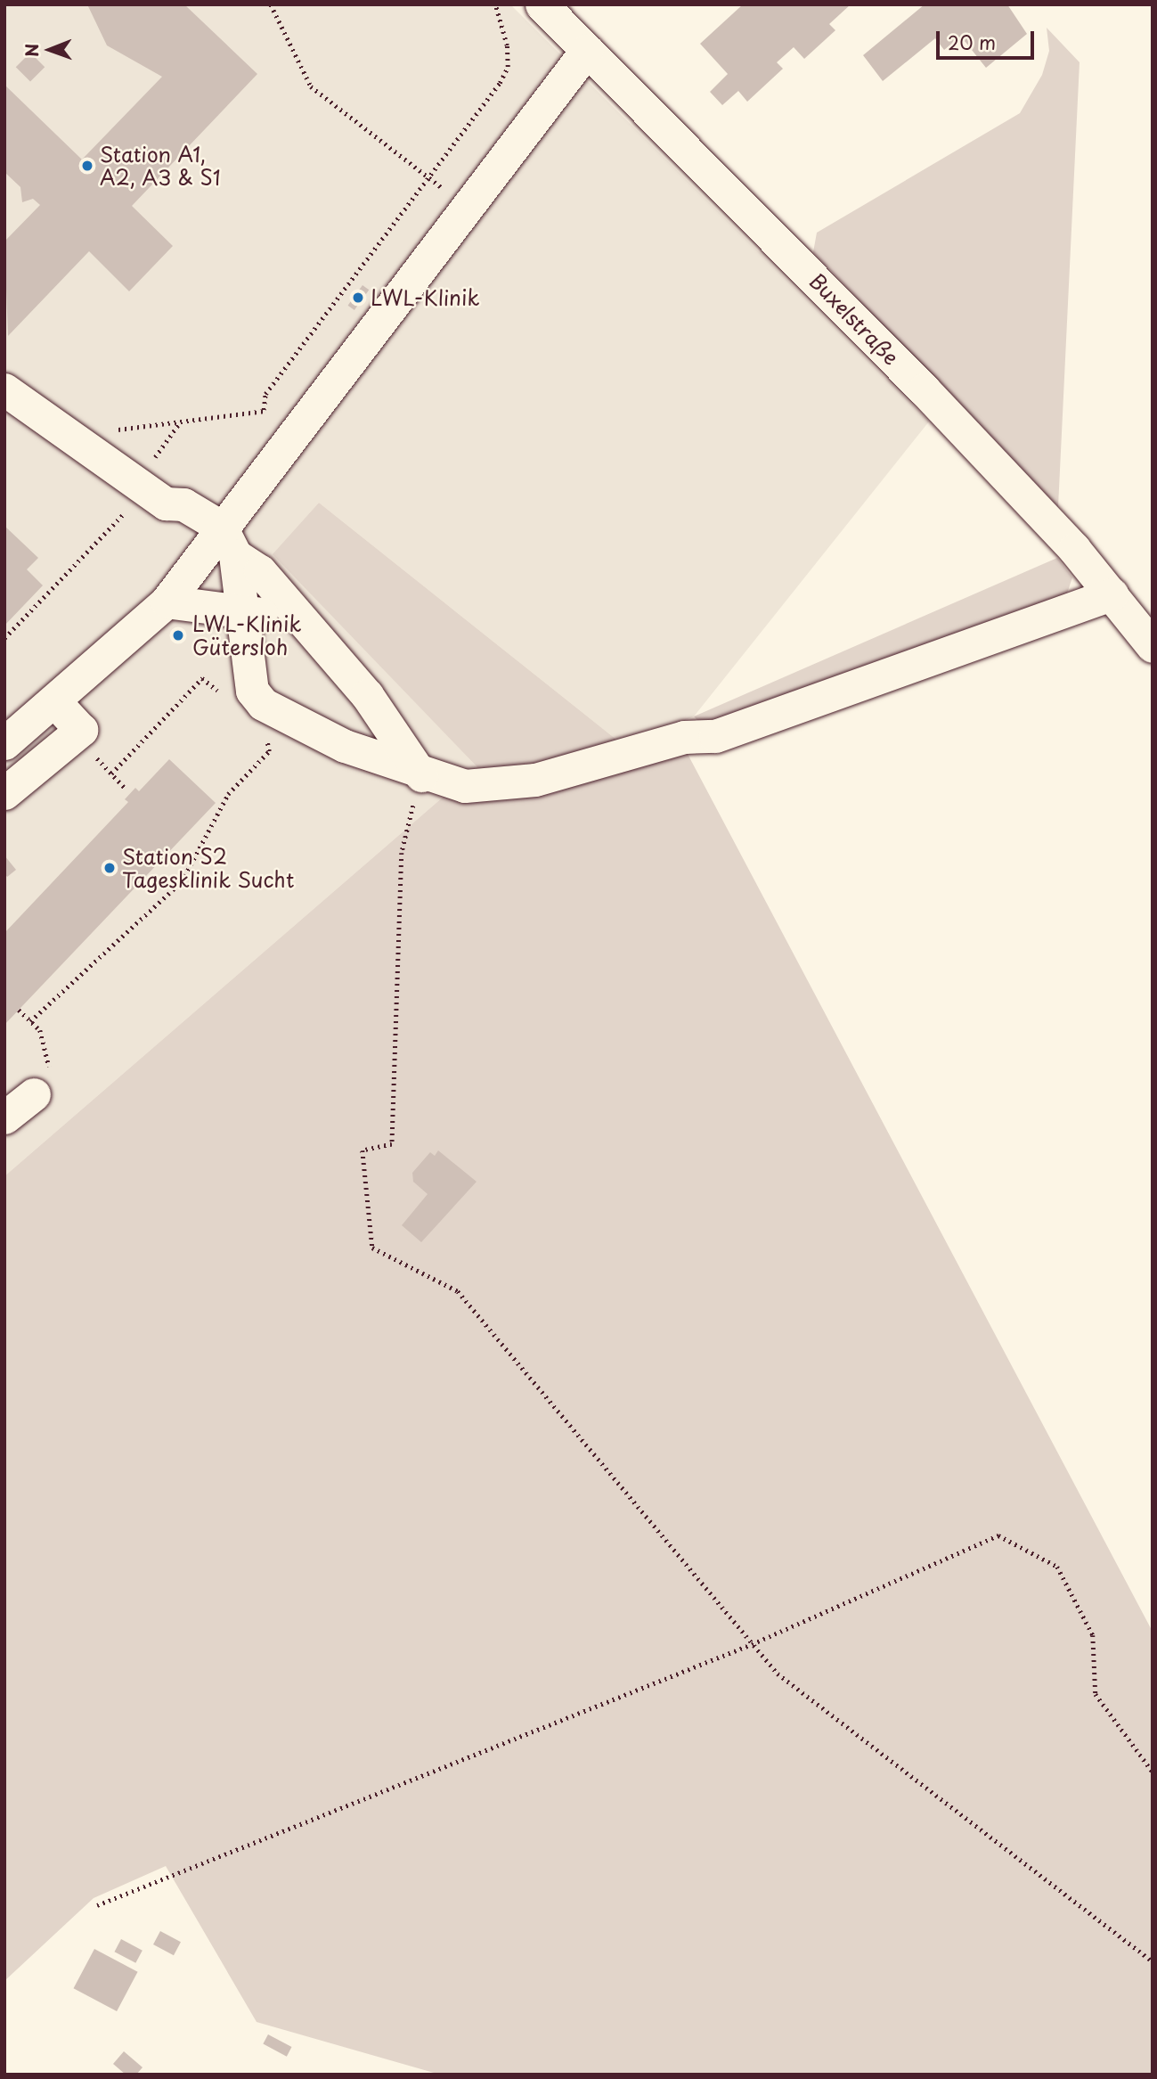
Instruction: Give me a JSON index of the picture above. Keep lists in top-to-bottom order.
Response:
{
  "streets": {
    "street": ["Buxelstraße"]
  },
  "places": [
    "Station A1, A2, A3 & S1",
    "LWL-Klinik",
    "LWL-Klinik Gütersloh",
    "Station S2 Tagesklinik Sucht"
  ],
  "scale_bar": "20 m",
  "north": "left"
}
